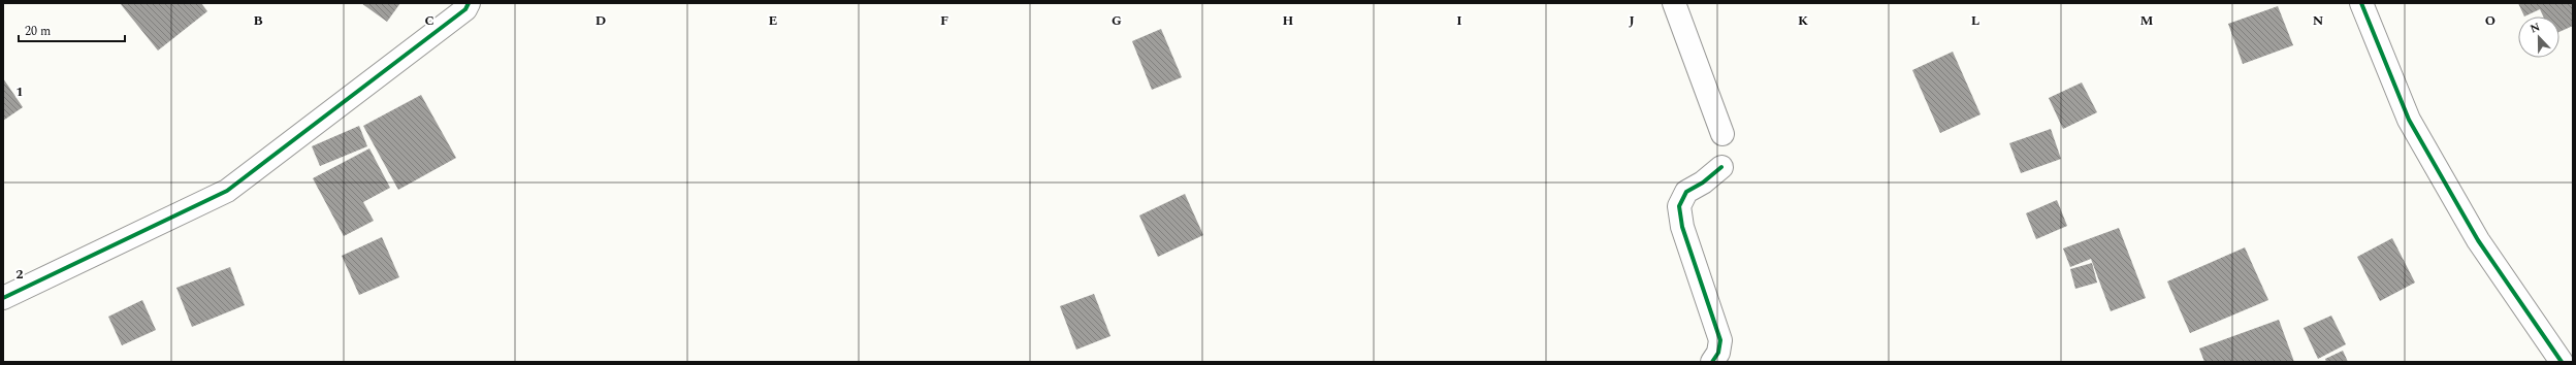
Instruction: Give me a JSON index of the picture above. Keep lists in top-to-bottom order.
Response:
{
  "scale_bar": "20 m",
  "north": "top",
  "grid": {
    "columns": [
      "B",
      "C",
      "D",
      "E",
      "F",
      "G",
      "H",
      "I",
      "J",
      "K",
      "L",
      "M",
      "N",
      "O"
    ],
    "rows": ["1", "2"]
  }
}
